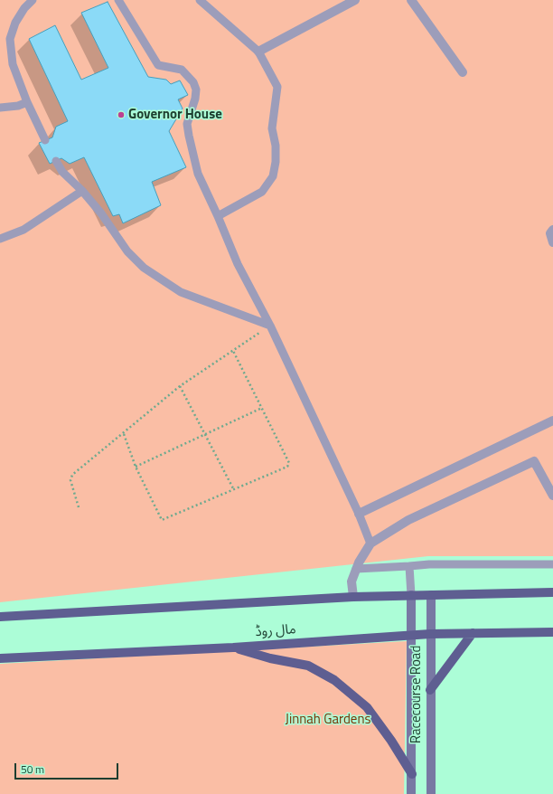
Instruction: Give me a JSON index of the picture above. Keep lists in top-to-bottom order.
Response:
{
  "streets": {
    "main road": ["مال روڈ", "Racecourse Road"]
  },
  "crossings": [
    ["مال روڈ", "Racecourse Road"]
  ],
  "parks": ["Jinnah Gardens"],
  "places": ["Governor House"],
  "scale_bar": "50 m"
}
